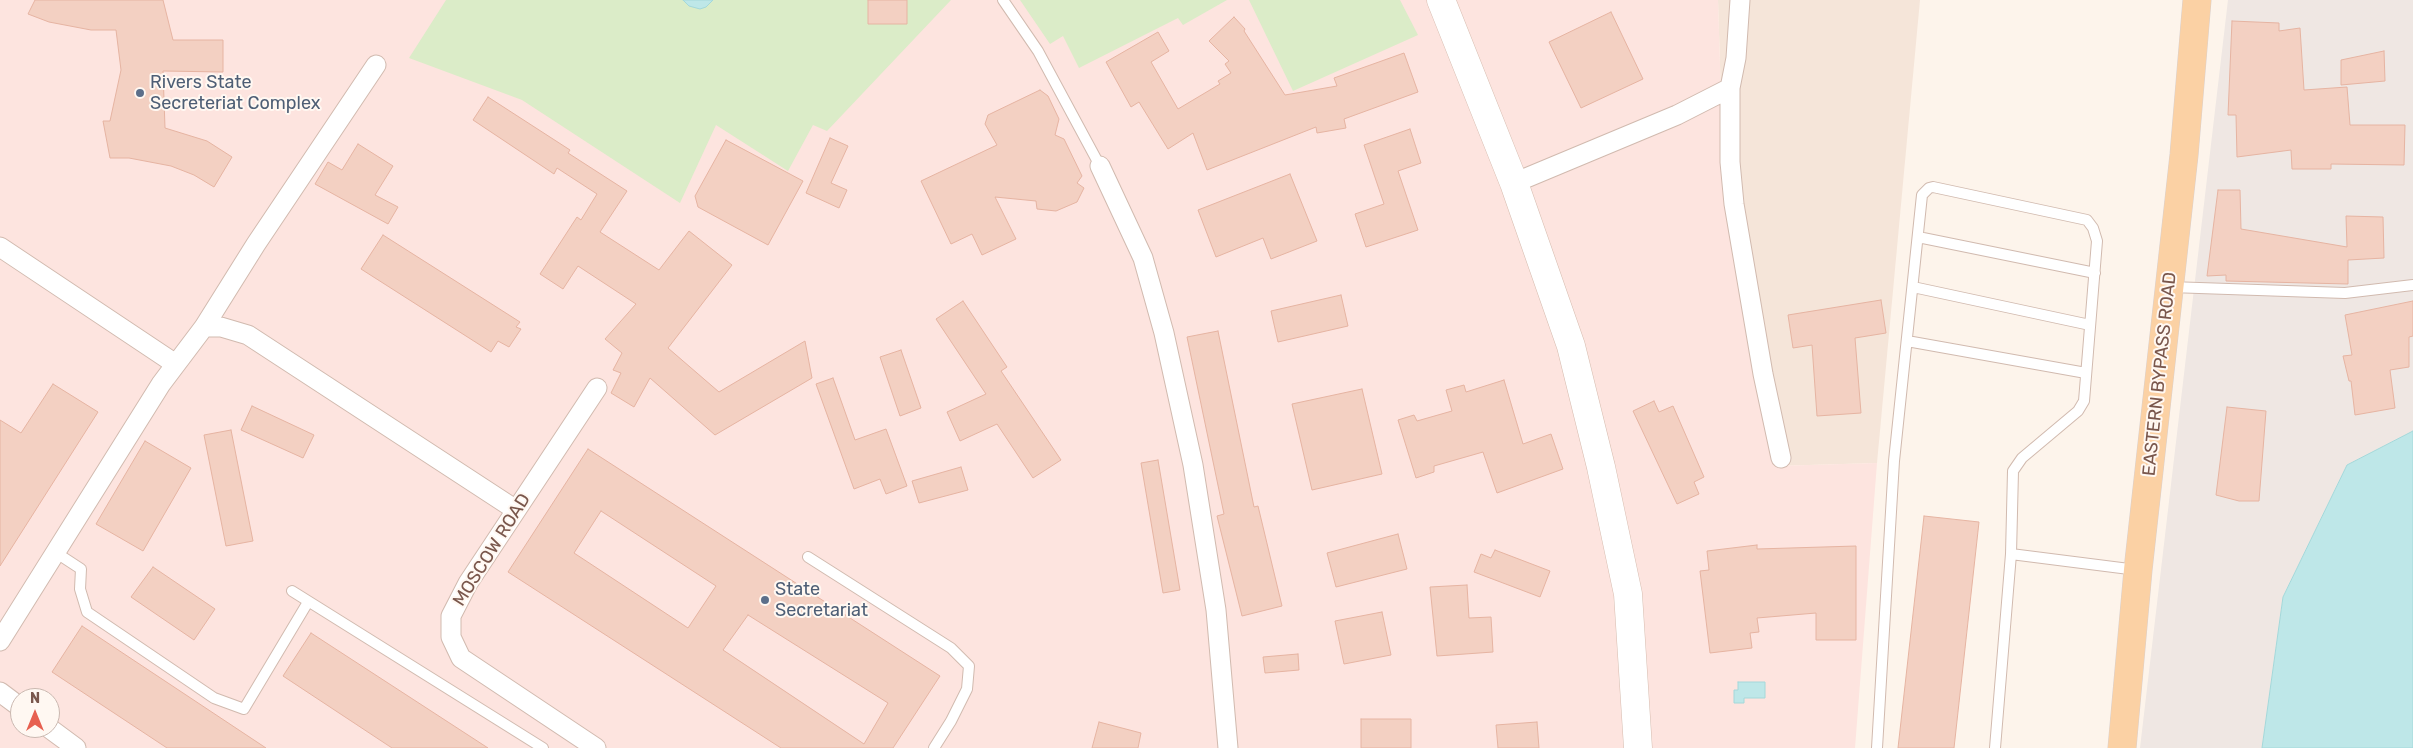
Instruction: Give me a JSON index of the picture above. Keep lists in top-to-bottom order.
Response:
{
  "streets": {
    "main road": ["EASTERN BYPASS ROAD"],
    "street": ["MOSCOW ROAD"]
  },
  "places": ["Rivers State Secreteriat Complex", "State Secretariat"],
  "north": "top"
}
